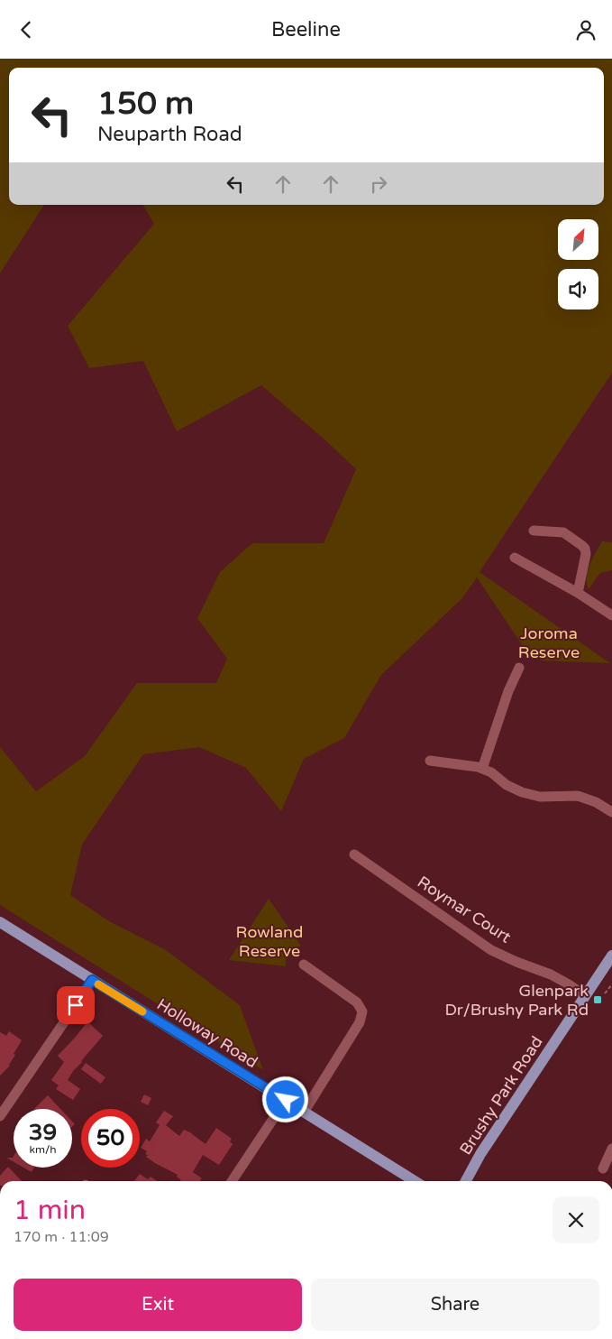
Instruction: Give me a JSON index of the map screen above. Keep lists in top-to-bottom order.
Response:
{
  "streets": {
    "main road": ["Holloway Road", "Brushy Park Road"],
    "street": ["Roymar Court"]
  },
  "crossings": [
    ["Roymar Court", "Brushy Park Road"]
  ],
  "parks": ["Joroma Reserve", "Rowland Reserve"],
  "places": {
    "transit": ["Glenpark Dr/Brushy Park Rd"]
  },
  "north": "top right",
  "page": {
    "header": "Beeline",
    "turn": ["150 m", "Neuparth Road"],
    "speed": "39 km/h",
    "limit": "50",
    "heading": ["1 min", "170 m · 11:09"],
    "buttons": ["Exit", "Share"]
  }
}
